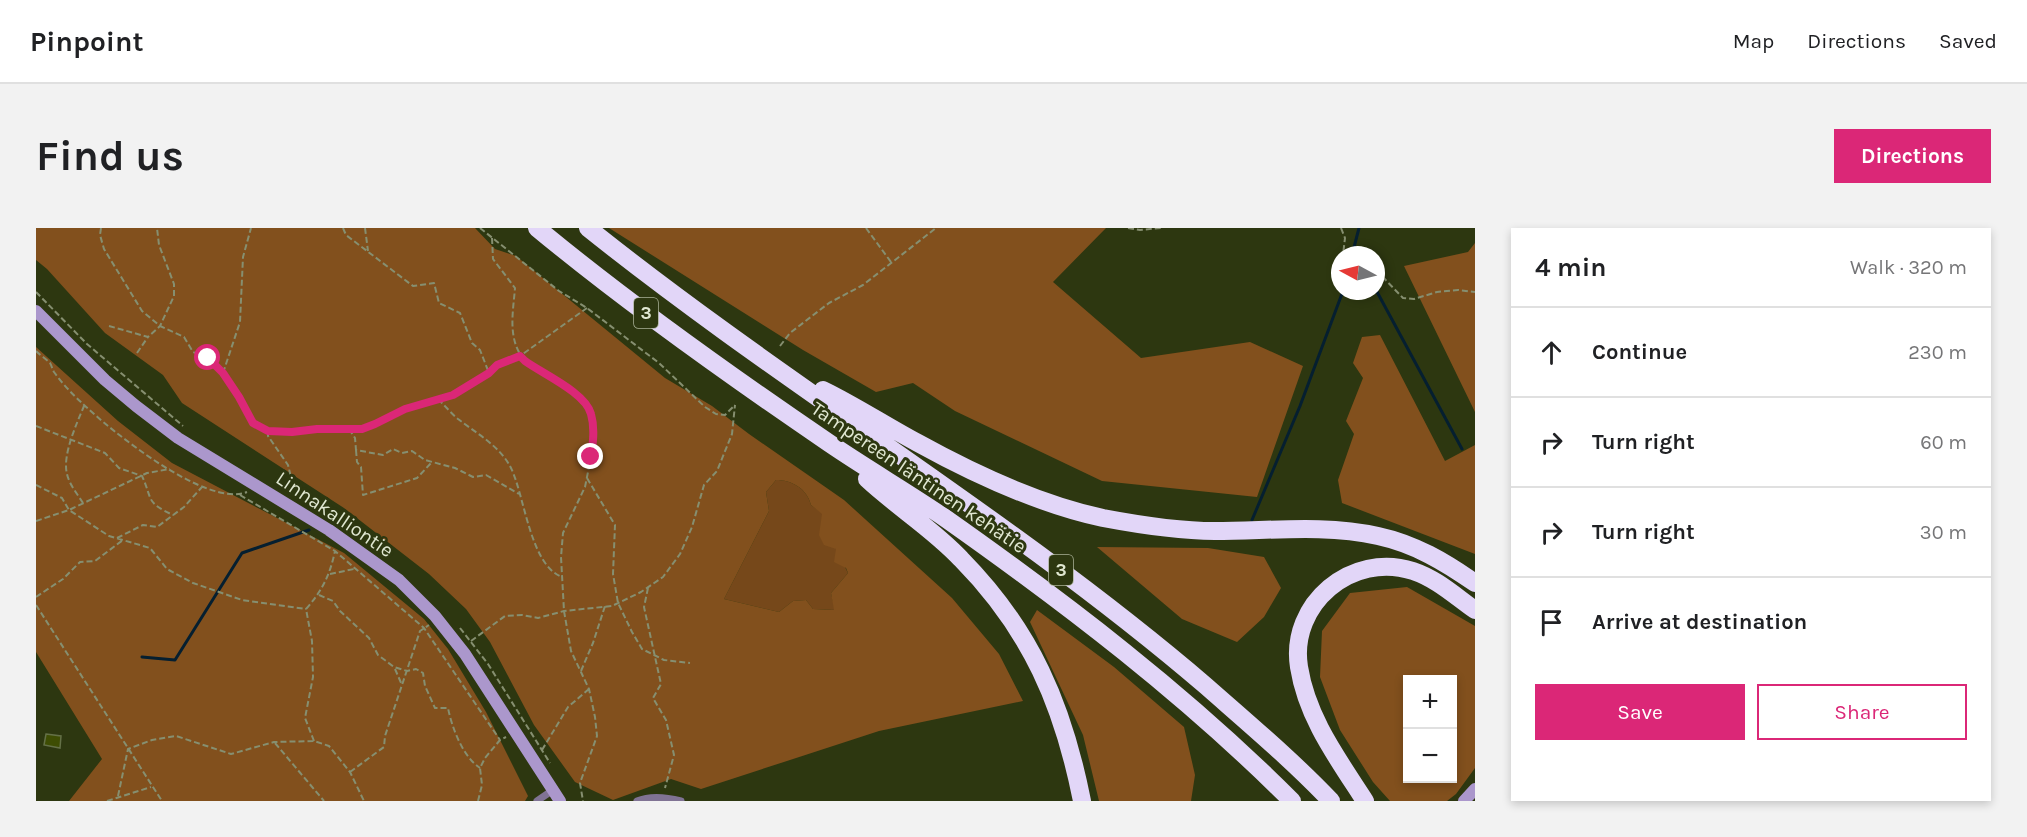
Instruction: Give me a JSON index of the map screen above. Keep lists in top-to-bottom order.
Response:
{
  "streets": {
    "highway": ["3", "Tampereen läntinen kehätie"],
    "main road": ["Linnakalliontie"]
  },
  "north": "left",
  "page": {
    "header": "Pinpoint",
    "nav": ["Map", "Directions", "Saved"],
    "buttons": [
      "Directions",
      ["Save", "Share"]
    ],
    "title": "Find us",
    "heading": ["4 min", "Walk · 320 m"],
    "list": [
      ["Continue", "230 m"],
      ["Turn right", "60 m"],
      ["Turn right", "30 m"],
      "Arrive at destination"
    ],
    "map_buttons": ["+", "−"]
  }
}
